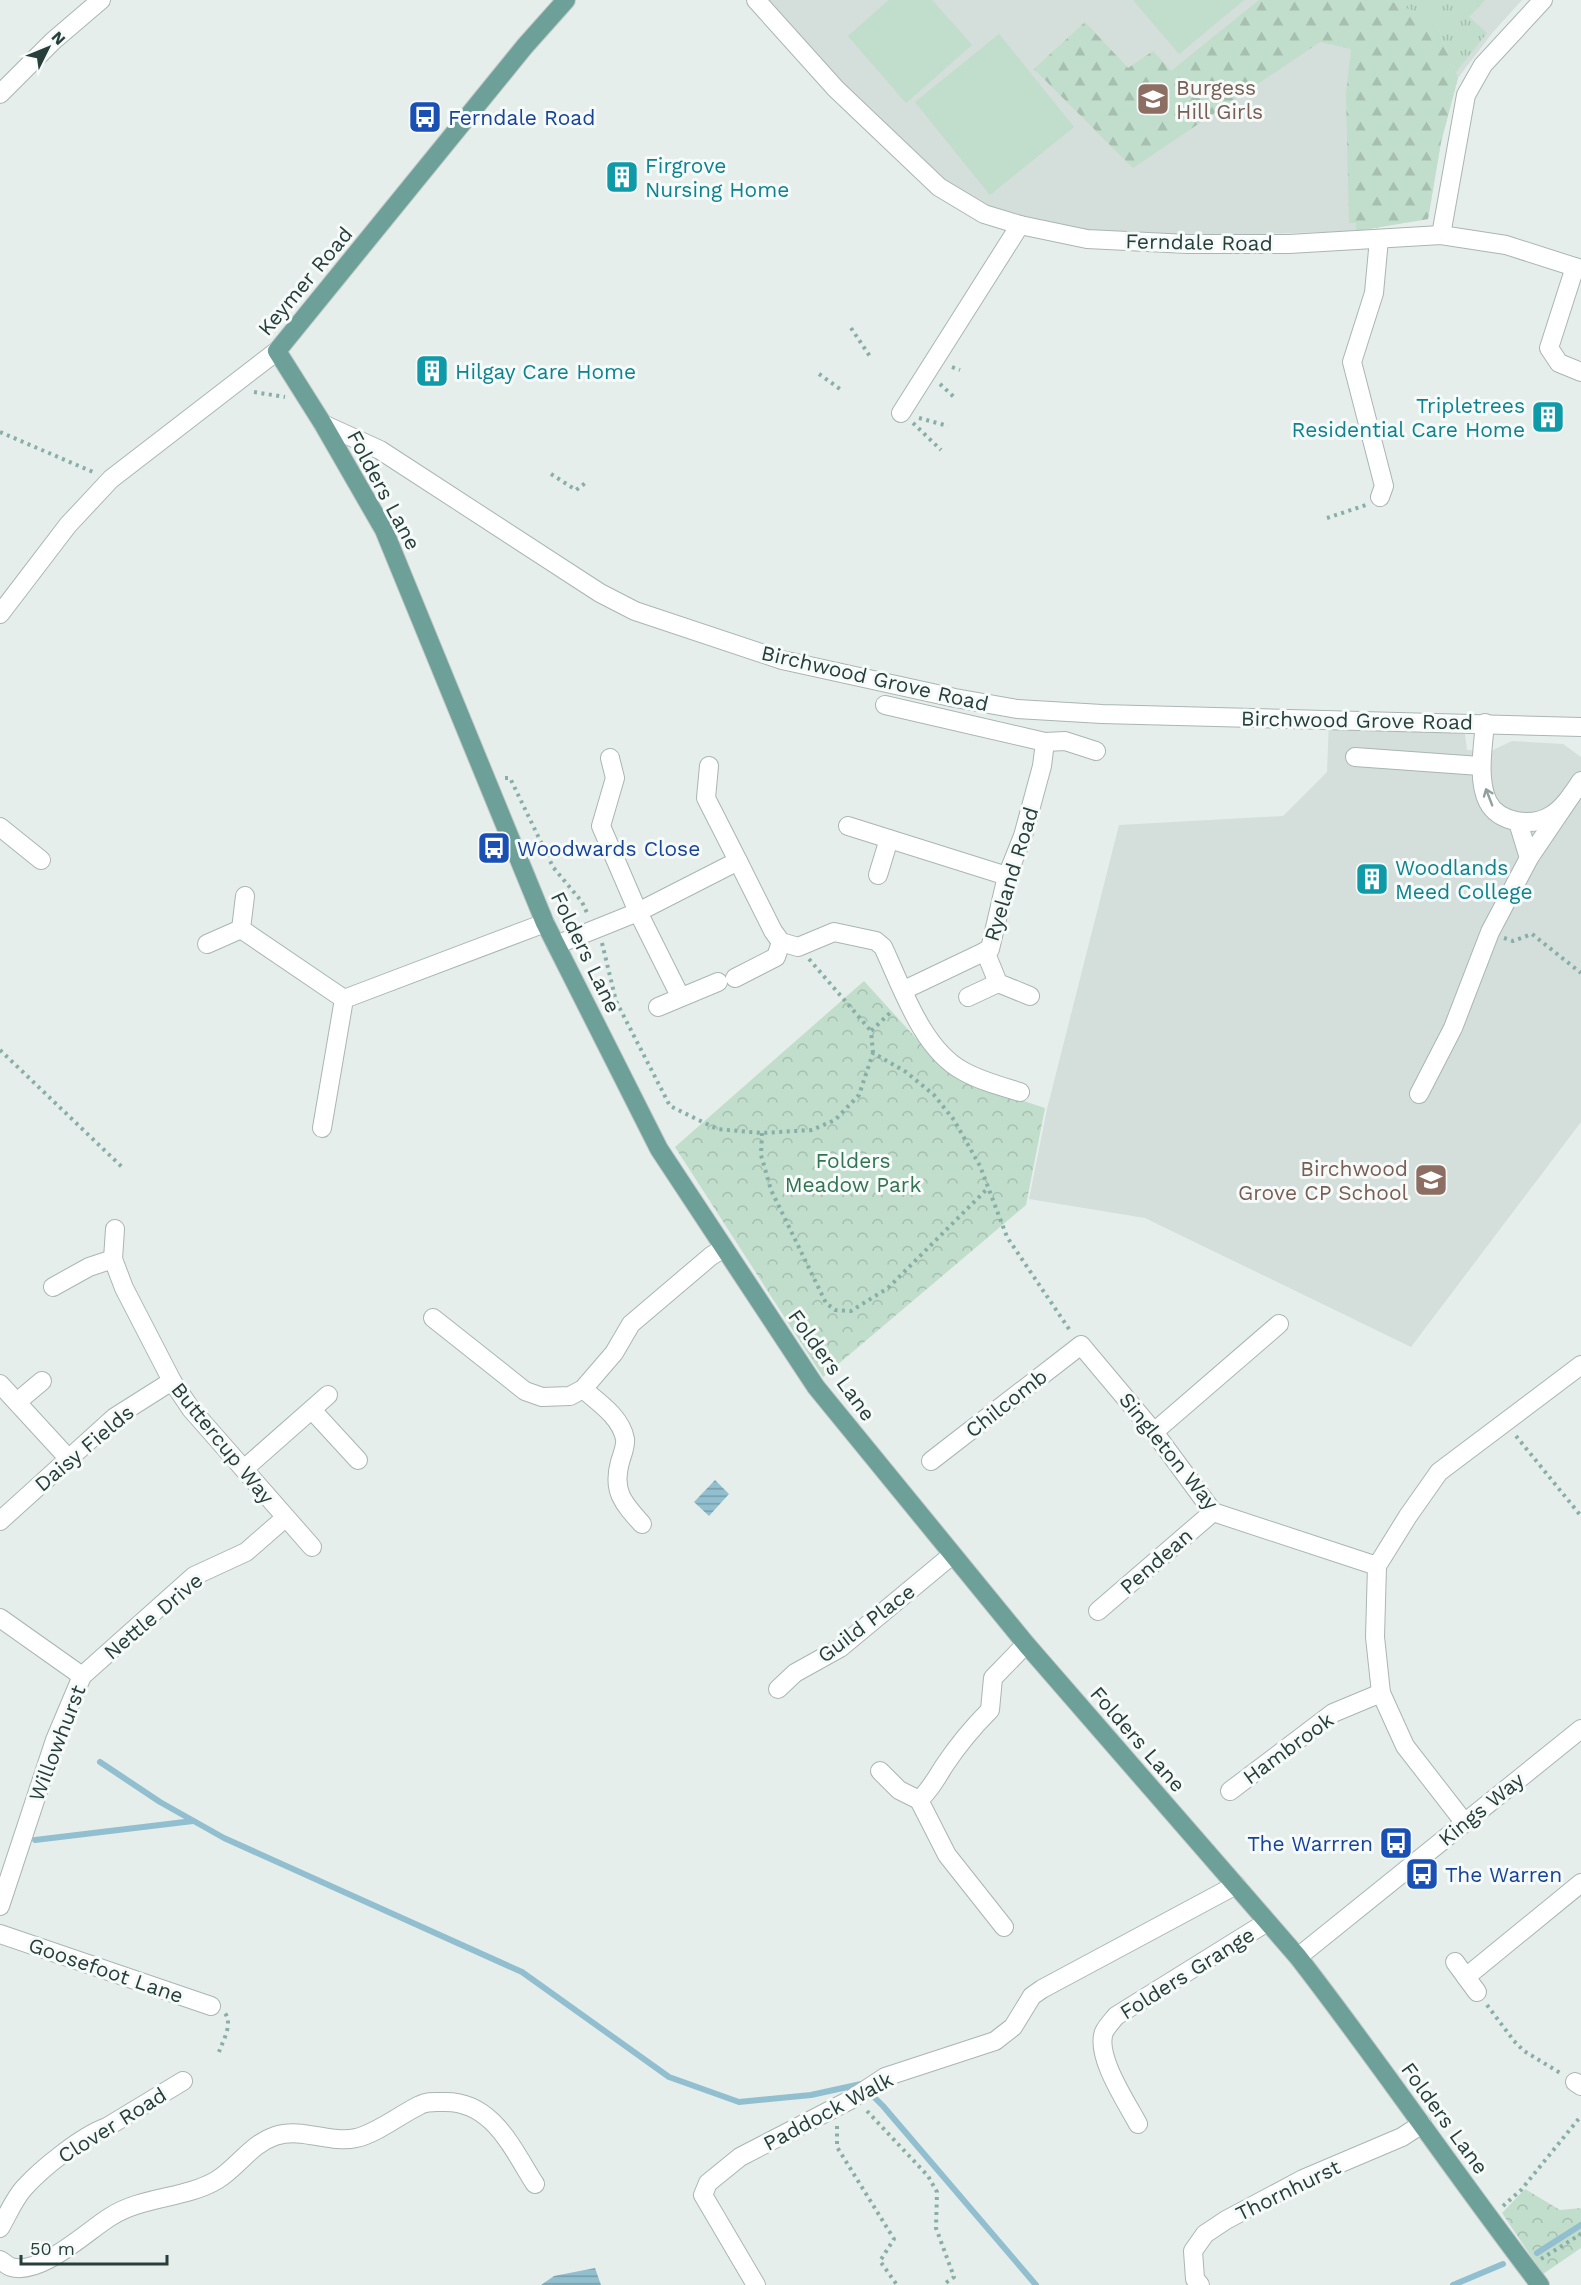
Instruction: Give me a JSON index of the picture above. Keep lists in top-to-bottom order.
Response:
{
  "streets": {
    "main road": ["Keymer Road", "Folders Lane"],
    "street": [
      "Ferndale Road",
      "Birchwood Grove Road",
      "Ryeland Road",
      "Chilcomb",
      "Buttercup Way",
      "Daisy Fields",
      "Singleton Way",
      "Pendean",
      "Nettle Drive",
      "Guild Place",
      "Willowhurst",
      "Hambrook",
      "Kings Way",
      "Goosefoot Lane",
      "Folders Grange",
      "Paddock Walk",
      "Clover Road",
      "Thornhurst"
    ]
  },
  "crossings": [
    ["Keymer Road", "Folders Lane"],
    ["Folders Lane", "Birchwood Grove Road"],
    ["Folders Lane", "Guild Place"],
    ["Folders Lane", "Kings Way"],
    ["Folders Lane", "Folders Grange"],
    ["Folders Lane", "Paddock Walk"],
    ["Folders Lane", "Thornhurst"],
    ["Chilcomb", "Singleton Way"],
    ["Buttercup Way", "Daisy Fields"],
    ["Buttercup Way", "Nettle Drive"],
    ["Singleton Way", "Pendean"],
    ["Nettle Drive", "Willowhurst"]
  ],
  "parks": ["Folders Meadow Park"],
  "places": {
    "school or university": ["Burgess Hill Girls", "Birchwood Grove CP School"],
    "bus stop": [
      "Ferndale Road",
      "Woodwards Close",
      "The Warrren",
      "The Warren"
    ],
    "building": [
      "Firgrove Nursing Home",
      "Hilgay Care Home",
      "Tripletrees Residential Care Home",
      "Woodlands Meed College"
    ]
  },
  "scale_bar": "50 m",
  "north": "top right"
}
